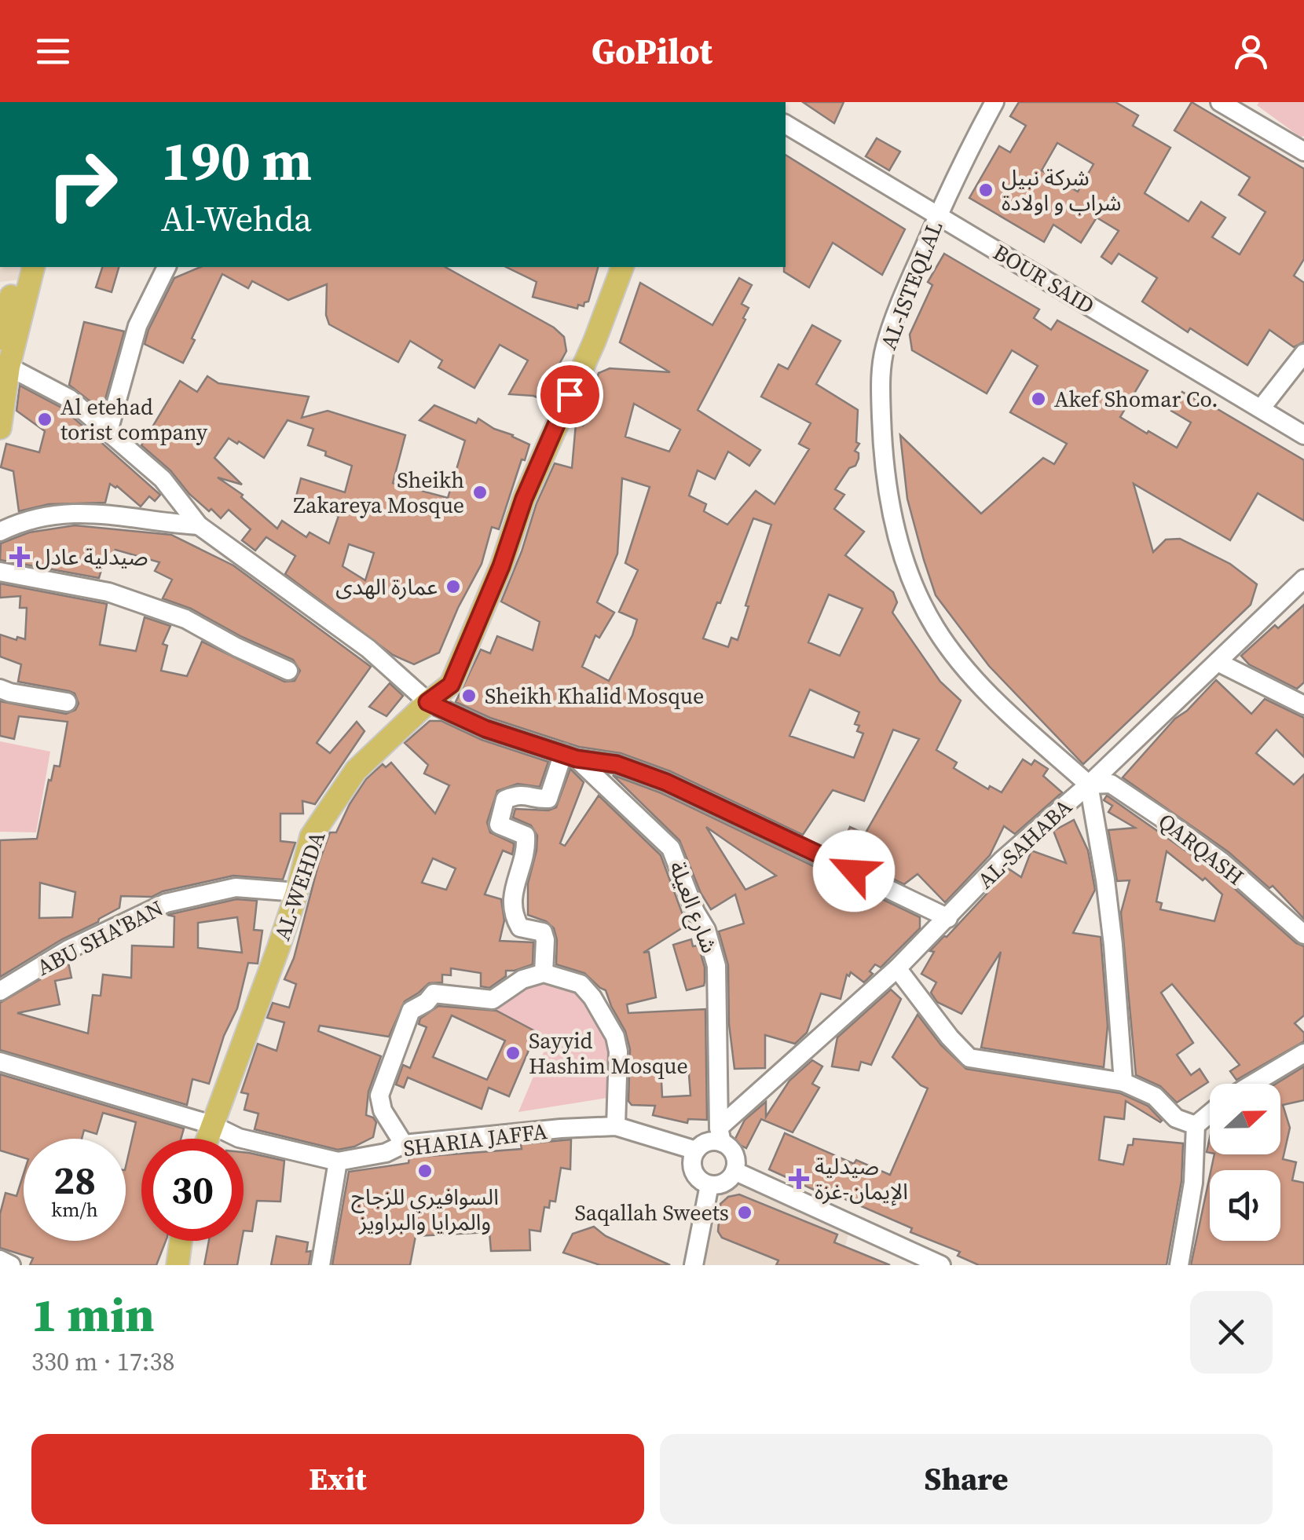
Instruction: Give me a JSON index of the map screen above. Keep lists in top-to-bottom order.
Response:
{
  "streets": {
    "main road": ["AL-WEHDA"],
    "street": [
      "BOUR SAID",
      "AL-ISTEQLAL",
      "AL-SAHABA",
      "QARQASH",
      "شارع العيلة",
      "ABU SHA'BAN",
      "SHARIA JAFFA"
    ]
  },
  "crossings": [
    ["BOUR SAID", "AL-ISTEQLAL"],
    ["AL-ISTEQLAL", "AL-SAHABA"],
    ["AL-ISTEQLAL", "QARQASH"],
    ["AL-SAHABA", "QARQASH"],
    ["AL-SAHABA", "شارع العيلة"],
    ["AL-SAHABA", "SHARIA JAFFA"],
    ["AL-WEHDA", "ABU SHA'BAN"],
    ["AL-WEHDA", "SHARIA JAFFA"],
    ["شارع العيلة", "SHARIA JAFFA"]
  ],
  "places": {
    "other": [
      "شركة نبيل شراب و اولادة",
      "Akef Shomar Co.",
      "Al etehad torist company",
      "Sheikh Zakareya Mosque",
      "عمارة الهدى",
      "Sheikh Khalid Mosque",
      "Sayyid Hashim Mosque",
      "السوافيري للزجاج والمرايا والبراويز",
      "Saqallah Sweets"
    ],
    "health": ["صيدلية عادل", "صيدلية الإيمان-غزة"]
  },
  "north": "right",
  "page": {
    "header": "GoPilot",
    "turn": ["190 m", "Al-Wehda"],
    "speed": "28 km/h",
    "limit": "30",
    "heading": ["1 min", "330 m · 17:38"],
    "buttons": ["Exit", "Share"]
  }
}
